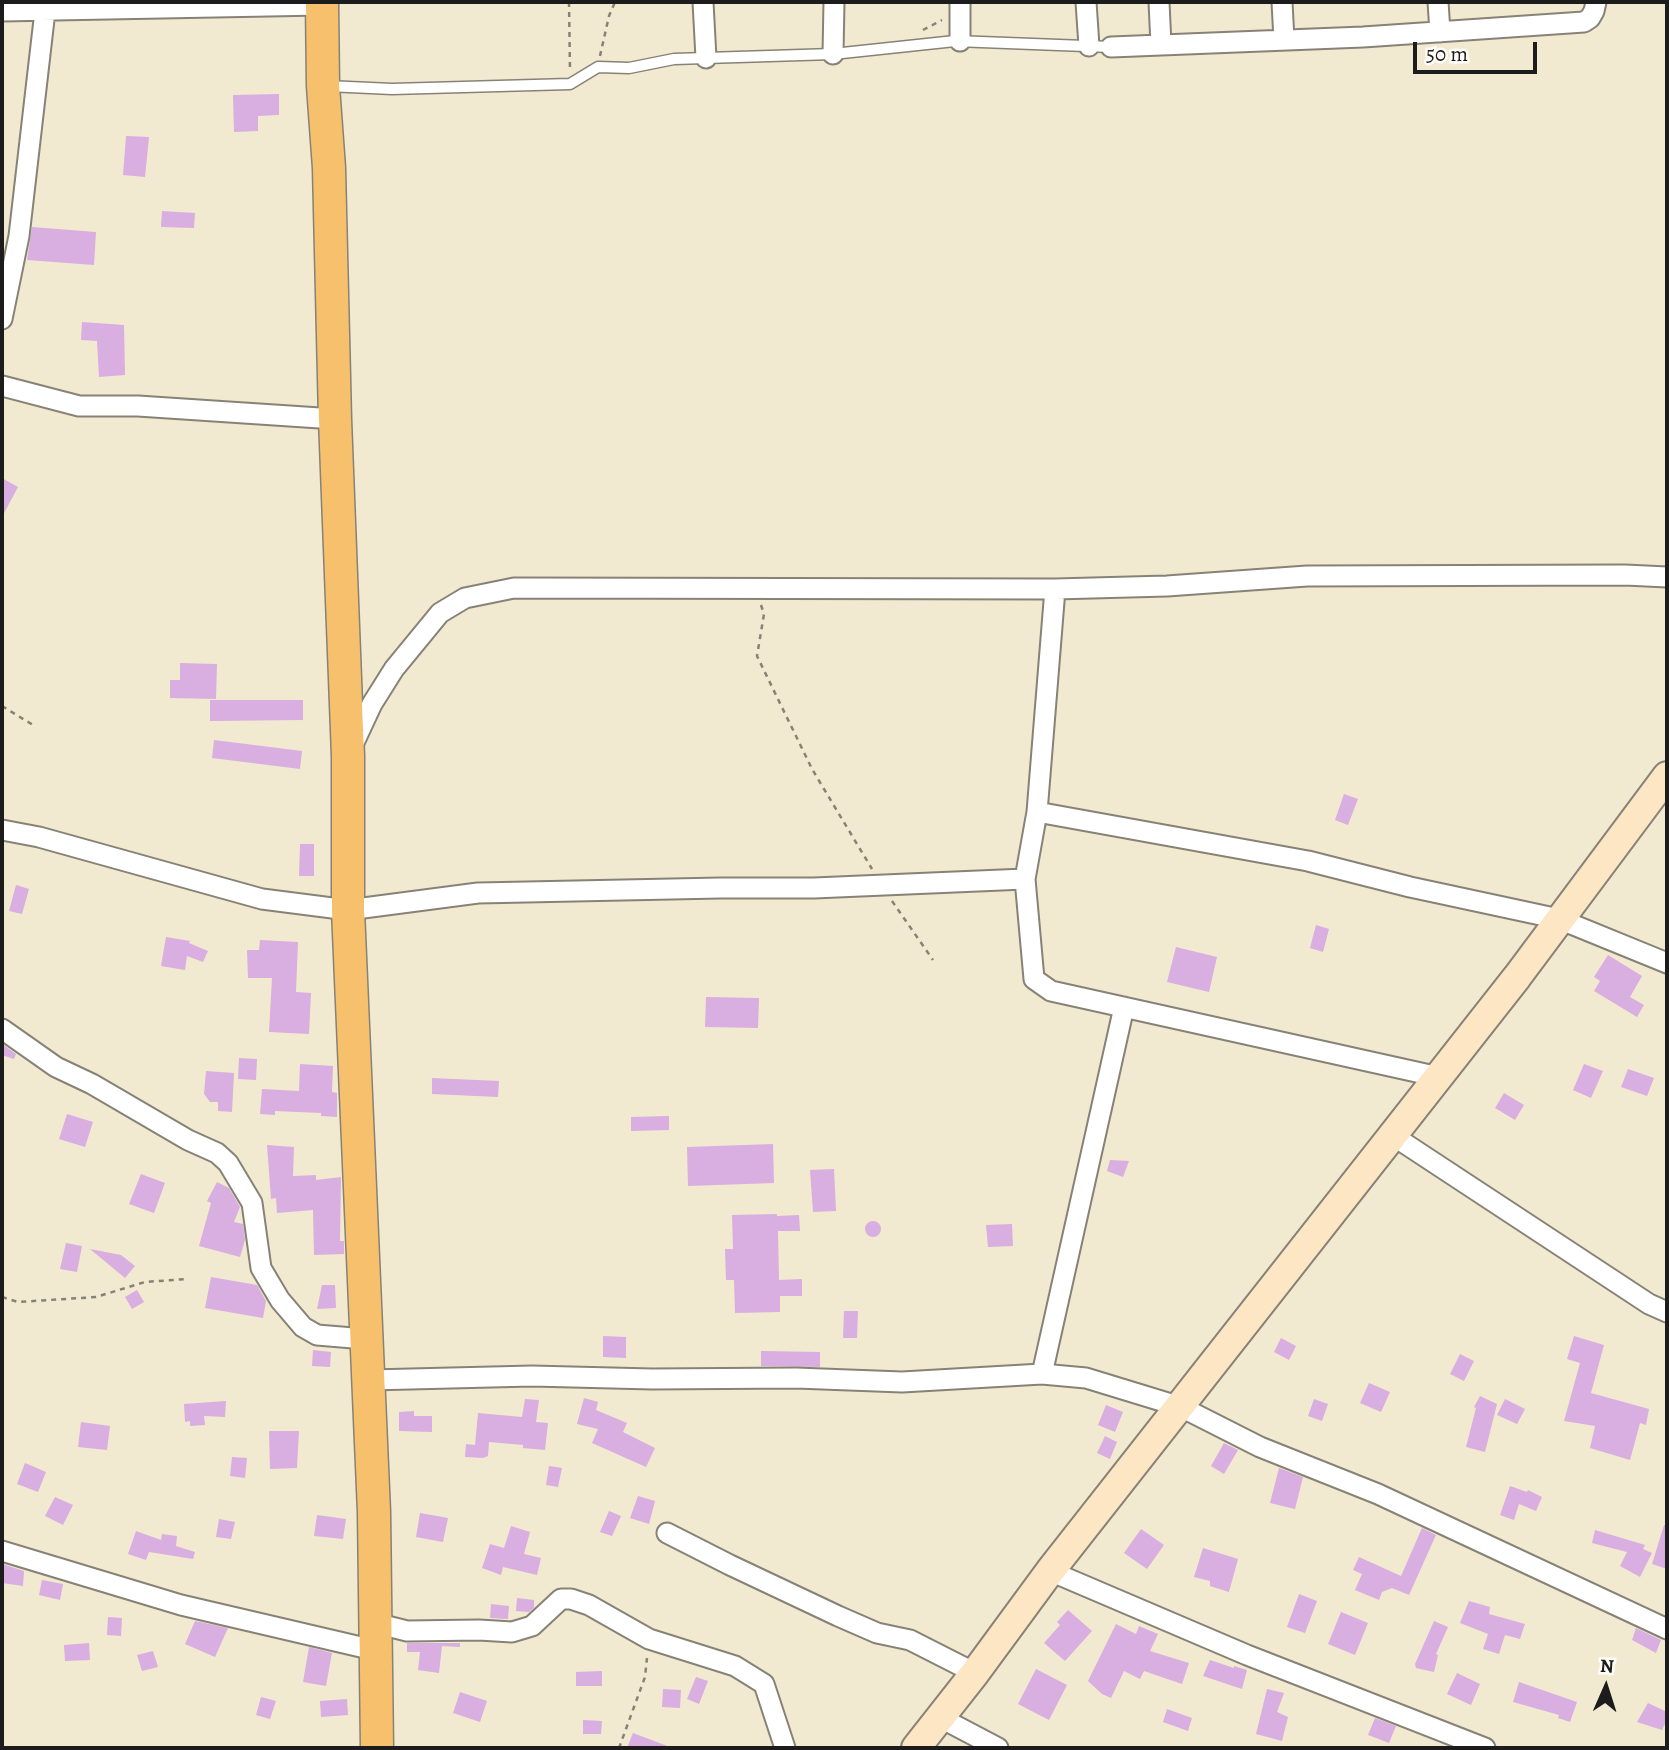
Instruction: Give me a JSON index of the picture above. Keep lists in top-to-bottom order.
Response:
{
  "scale_bar": "50 m",
  "north": "top"
}
